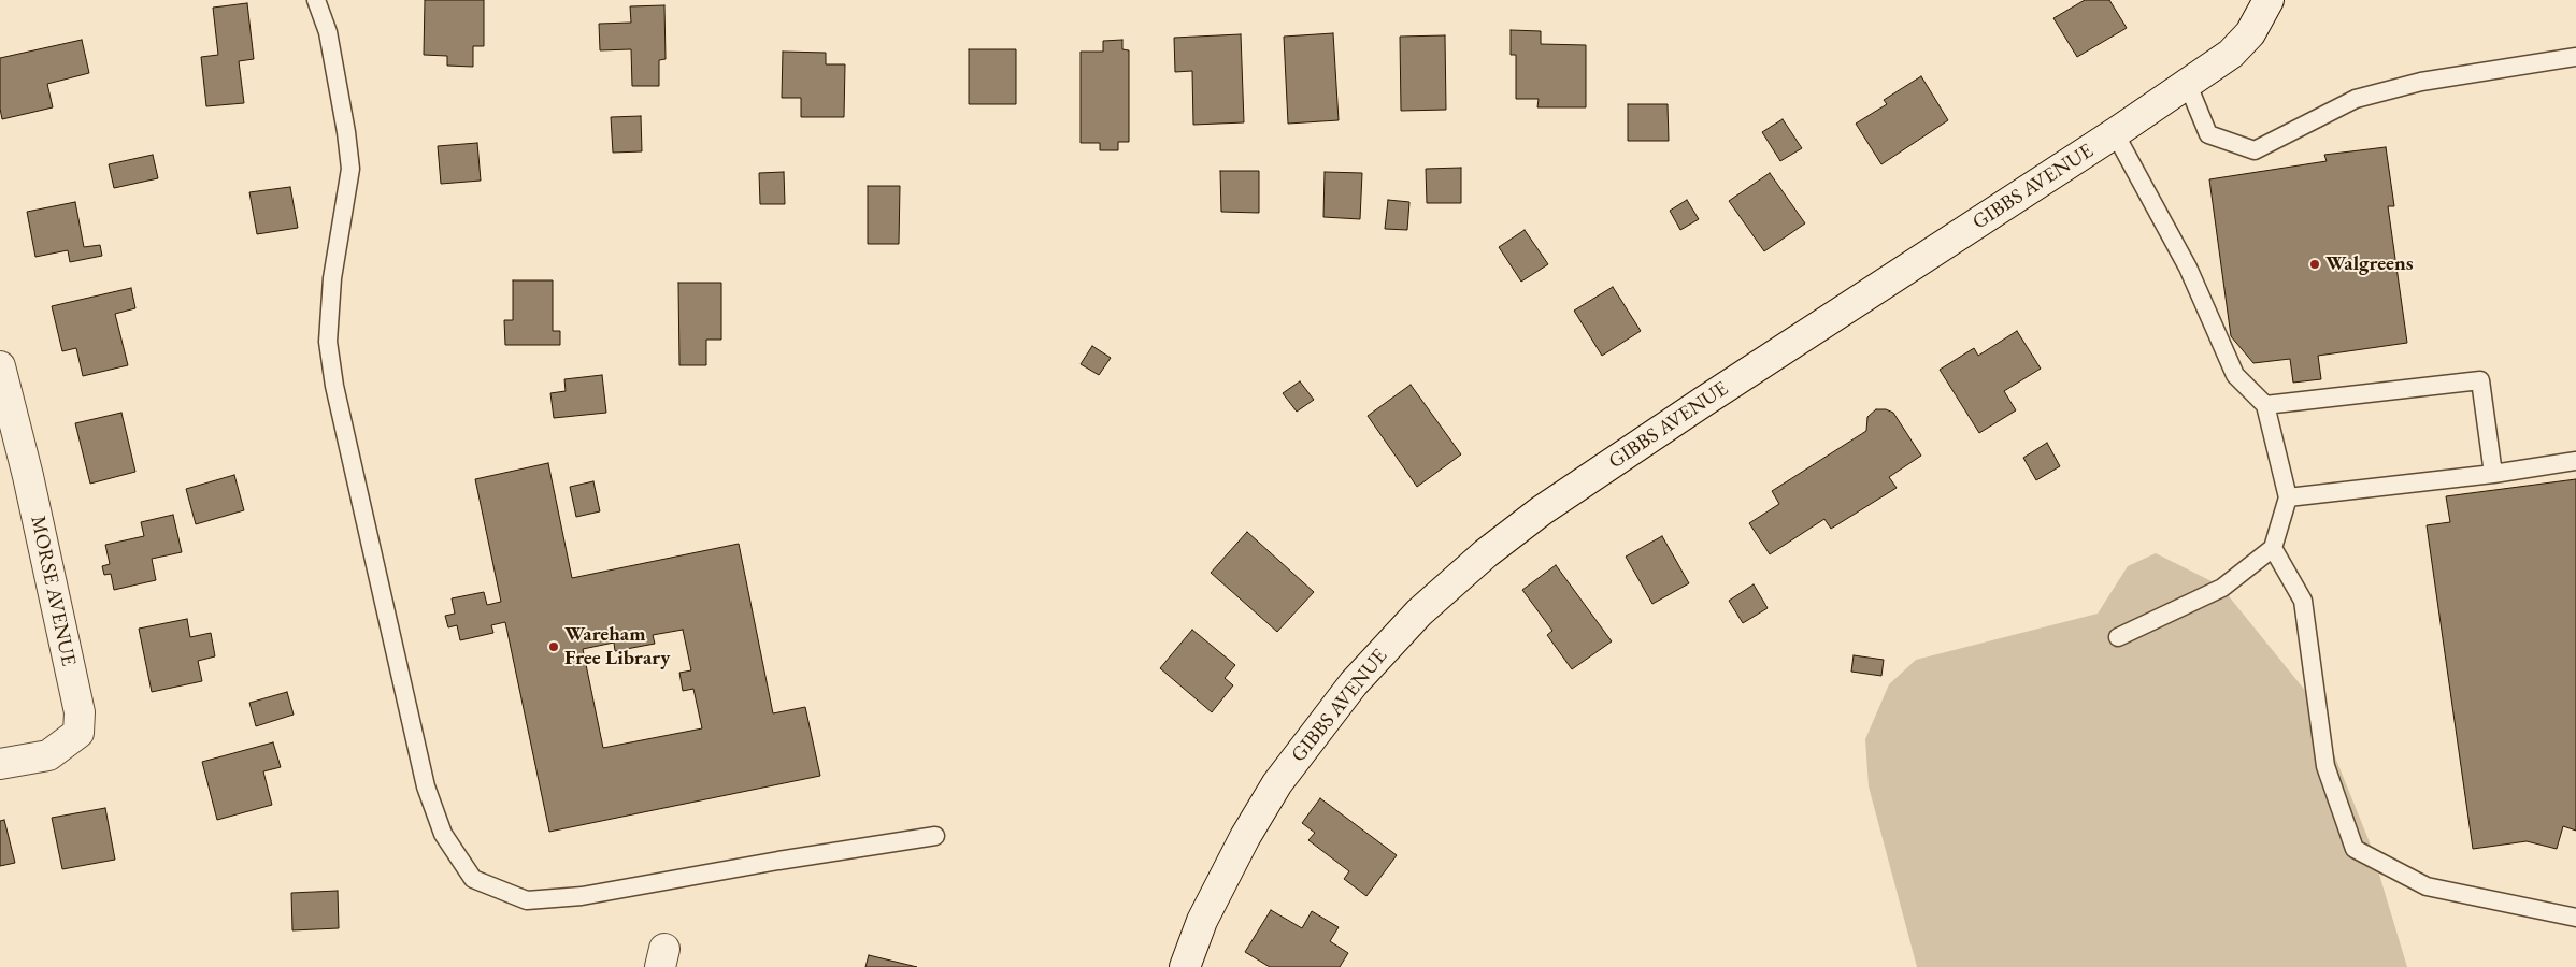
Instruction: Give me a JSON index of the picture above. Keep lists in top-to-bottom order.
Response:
{
  "streets": {
    "main road": ["GIBBS AVENUE", "MORSE AVENUE"]
  },
  "places": ["Walgreens", "Wareham Free Library"]
}
